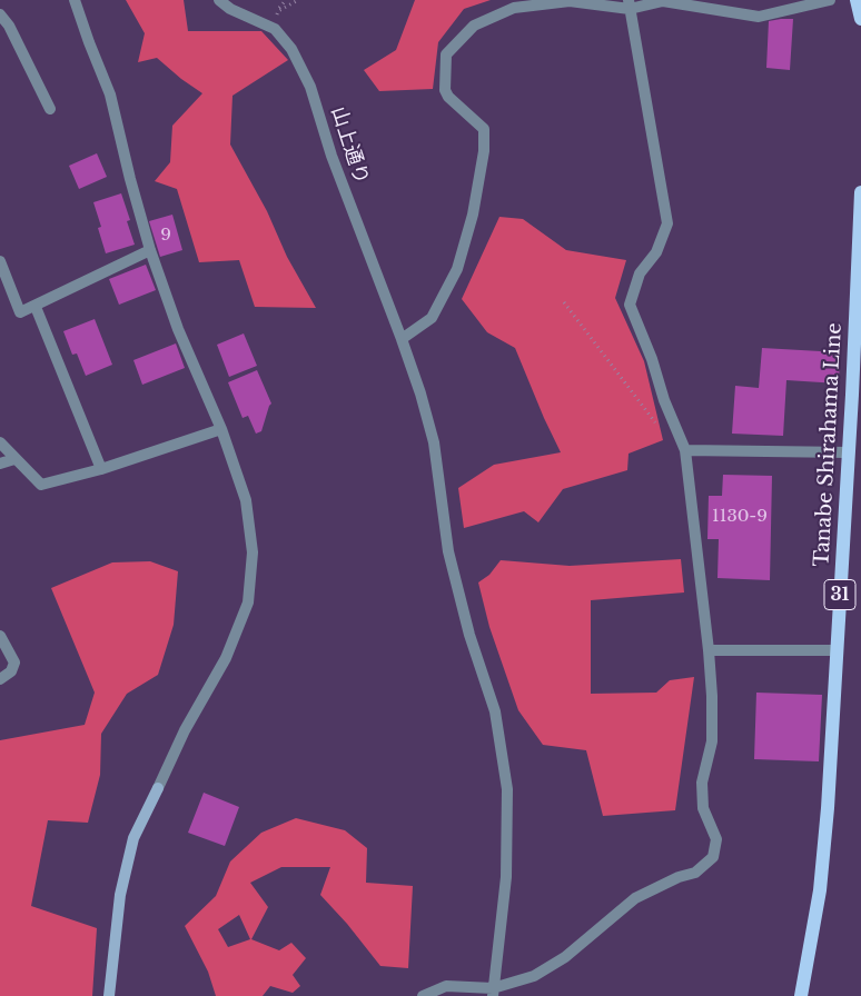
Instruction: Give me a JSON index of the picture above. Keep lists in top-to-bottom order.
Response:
{
  "streets": {
    "main road": ["Tanabe Shirahama Line", "31"],
    "street": ["山上通り"]
  },
  "house_numbers": ["9", "1130-9"]
}
